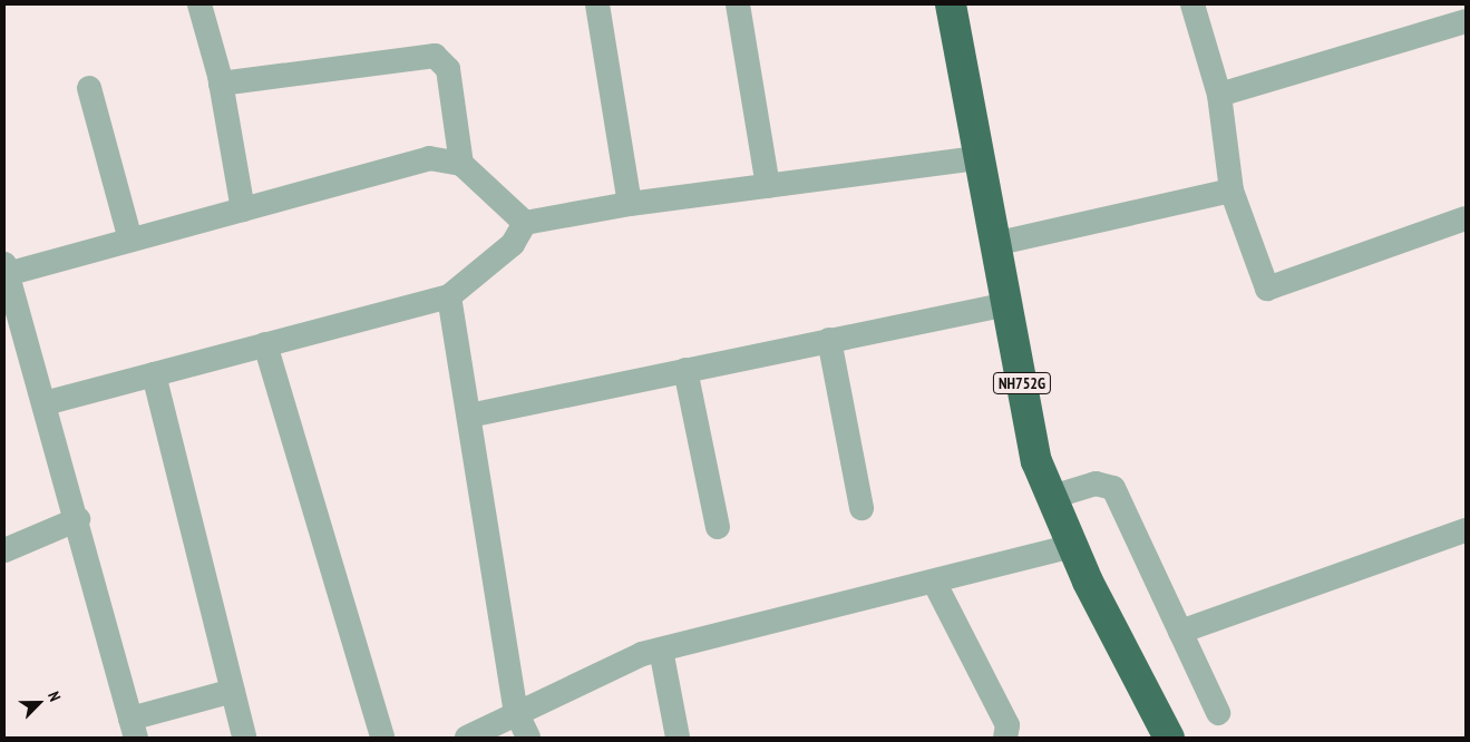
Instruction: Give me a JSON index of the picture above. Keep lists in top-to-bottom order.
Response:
{
  "streets": {
    "highway": ["NH752G"]
  },
  "north": "top right"
}
